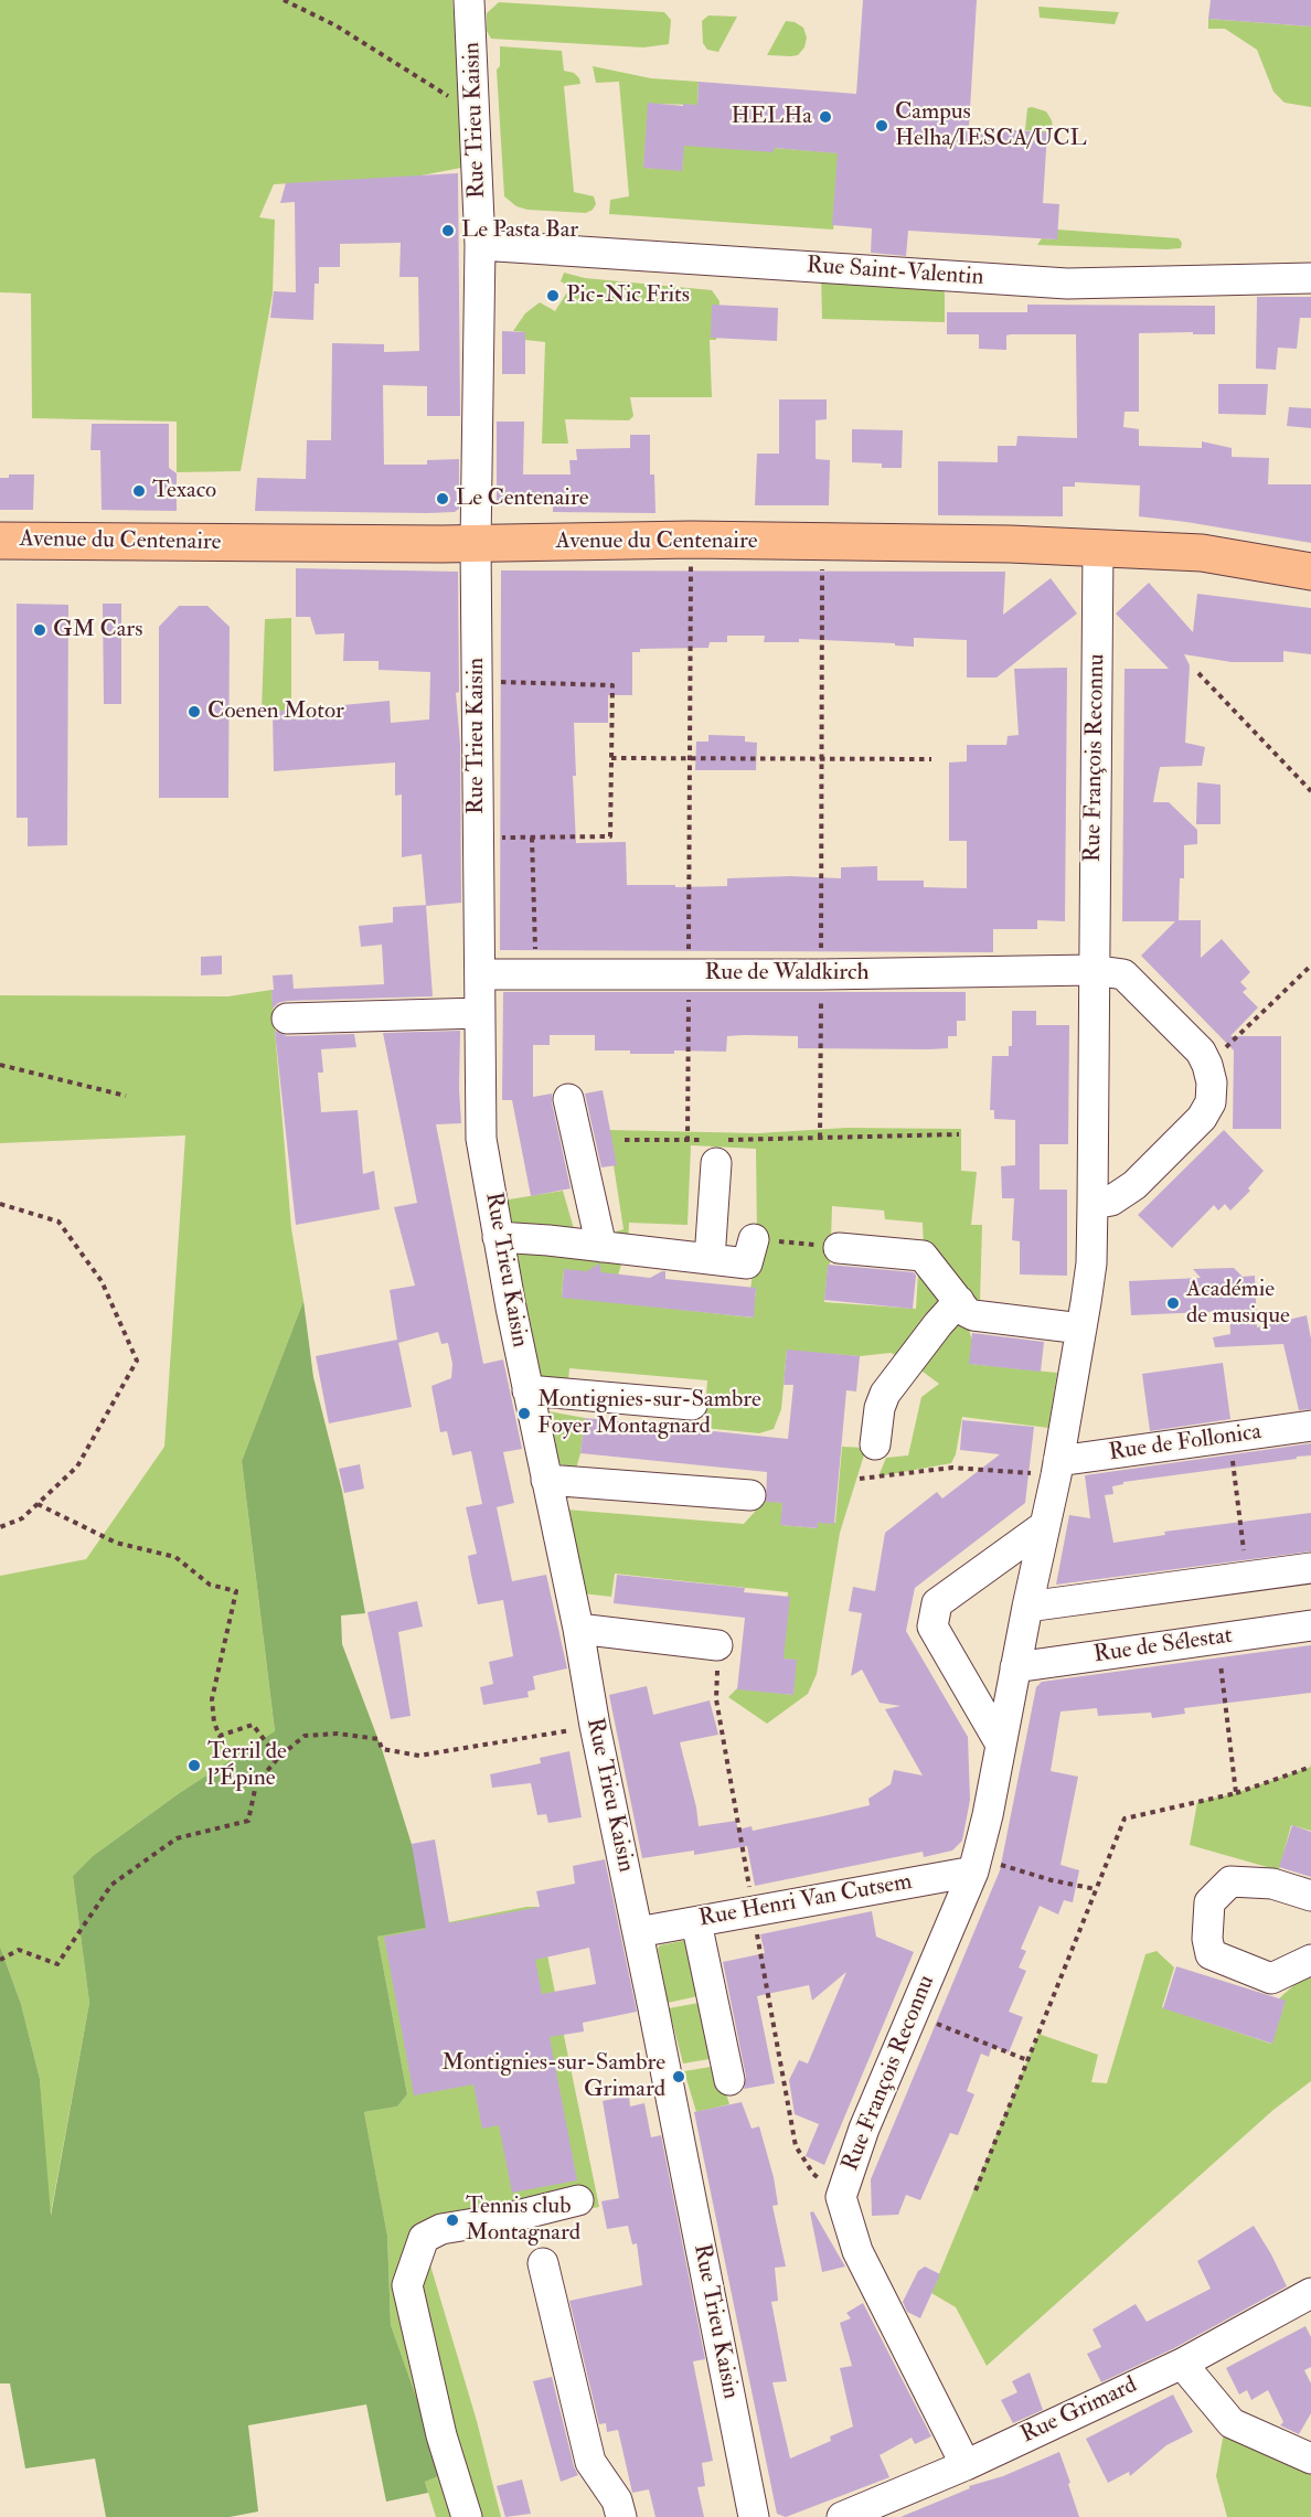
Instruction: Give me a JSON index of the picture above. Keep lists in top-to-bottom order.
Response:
{
  "streets": {
    "main road": ["Avenue du Centenaire"],
    "street": [
      "Rue Trieu Kaisin",
      "Rue Saint-Valentin",
      "Rue François Reconnu",
      "Rue de Waldkirch",
      "Rue de Follonica",
      "Rue de Sélestat",
      "Rue Henri Van Cutsem",
      "Rue Grimard"
    ]
  },
  "crossings": [
    ["Rue Trieu Kaisin", "Rue Saint-Valentin"],
    ["Rue Trieu Kaisin", "Avenue du Centenaire"],
    ["Rue Trieu Kaisin", "Rue de Waldkirch"],
    ["Rue Trieu Kaisin", "Rue Henri Van Cutsem"],
    ["Avenue du Centenaire", "Rue François Reconnu"],
    ["Rue François Reconnu", "Rue de Waldkirch"],
    ["Rue François Reconnu", "Rue de Follonica"],
    ["Rue François Reconnu", "Rue de Sélestat"],
    ["Rue François Reconnu", "Rue Henri Van Cutsem"],
    ["Rue François Reconnu", "Rue Grimard"]
  ],
  "places": [
    "HELHa",
    "Campus Helha/IESCA/UCL",
    "Le Pasta Bar",
    "Pic-Nic Frits",
    "Texaco",
    "Le Centenaire",
    "GM Cars",
    "Coenen Motor",
    "Académie de musique",
    "Montignies-sur-Sambre Foyer Montagnard",
    "Terril de l'Épine",
    "Montignies-sur-Sambre Grimard",
    "Tennis club Montagnard"
  ]
}
